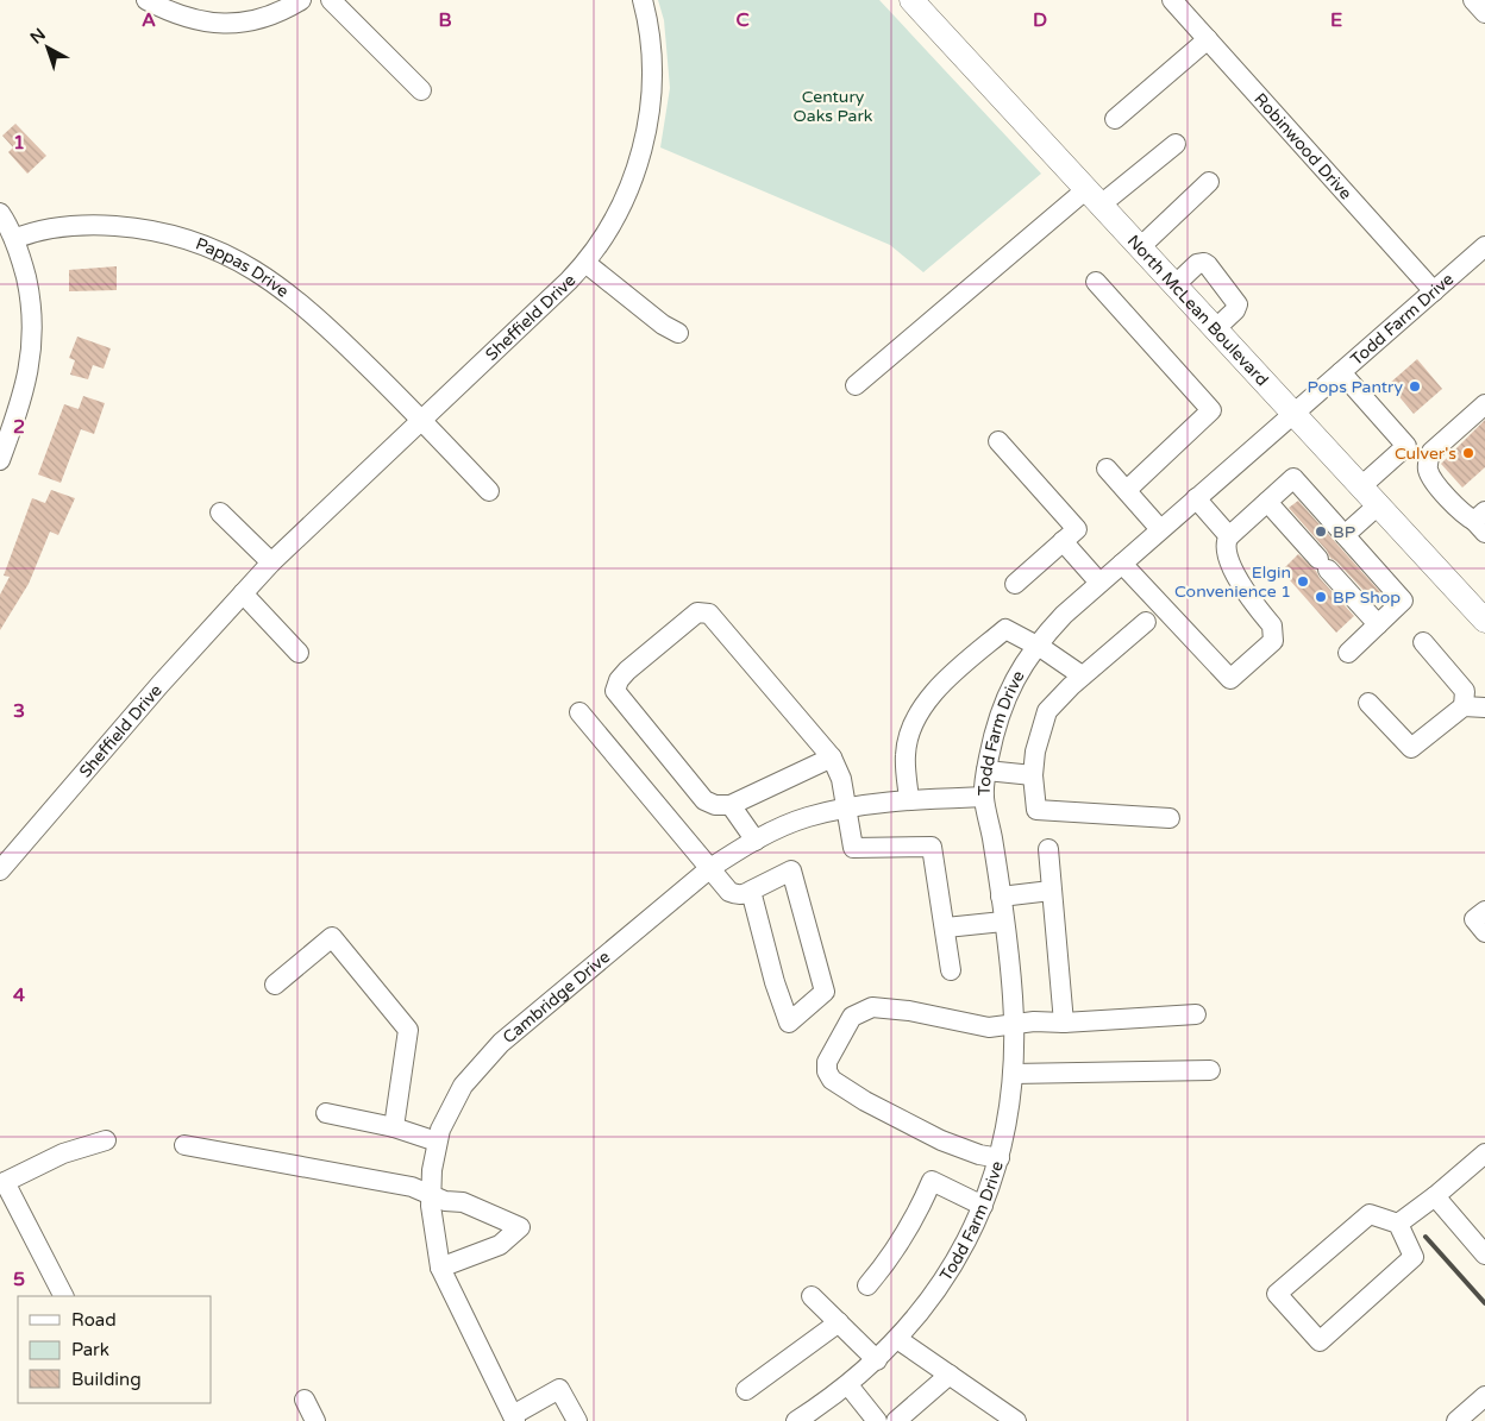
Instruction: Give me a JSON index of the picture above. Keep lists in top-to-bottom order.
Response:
{
  "streets": {
    "main road": ["North McLean Boulevard"],
    "street": [
      "Robinwood Drive",
      "Pappas Drive",
      "Sheffield Drive",
      "Todd Farm Drive",
      "Cambridge Drive"
    ]
  },
  "crossings": [
    ["Robinwood Drive", "Todd Farm Drive"],
    ["Pappas Drive", "Sheffield Drive"],
    ["North McLean Boulevard", "Todd Farm Drive"],
    ["Todd Farm Drive", "Cambridge Drive"]
  ],
  "parks": ["Century Oaks Park"],
  "places": [
    "Pops Pantry",
    "Culver's",
    "BP",
    "Elgin Convenience 1",
    "BP Shop"
  ],
  "legend": ["Road", "Park", "Building"],
  "north": "top left",
  "grid": {
    "columns": [
      "A",
      "B",
      "C",
      "D",
      "E"
    ],
    "rows": [
      "1",
      "2",
      "3",
      "4",
      "5"
    ]
  }
}
